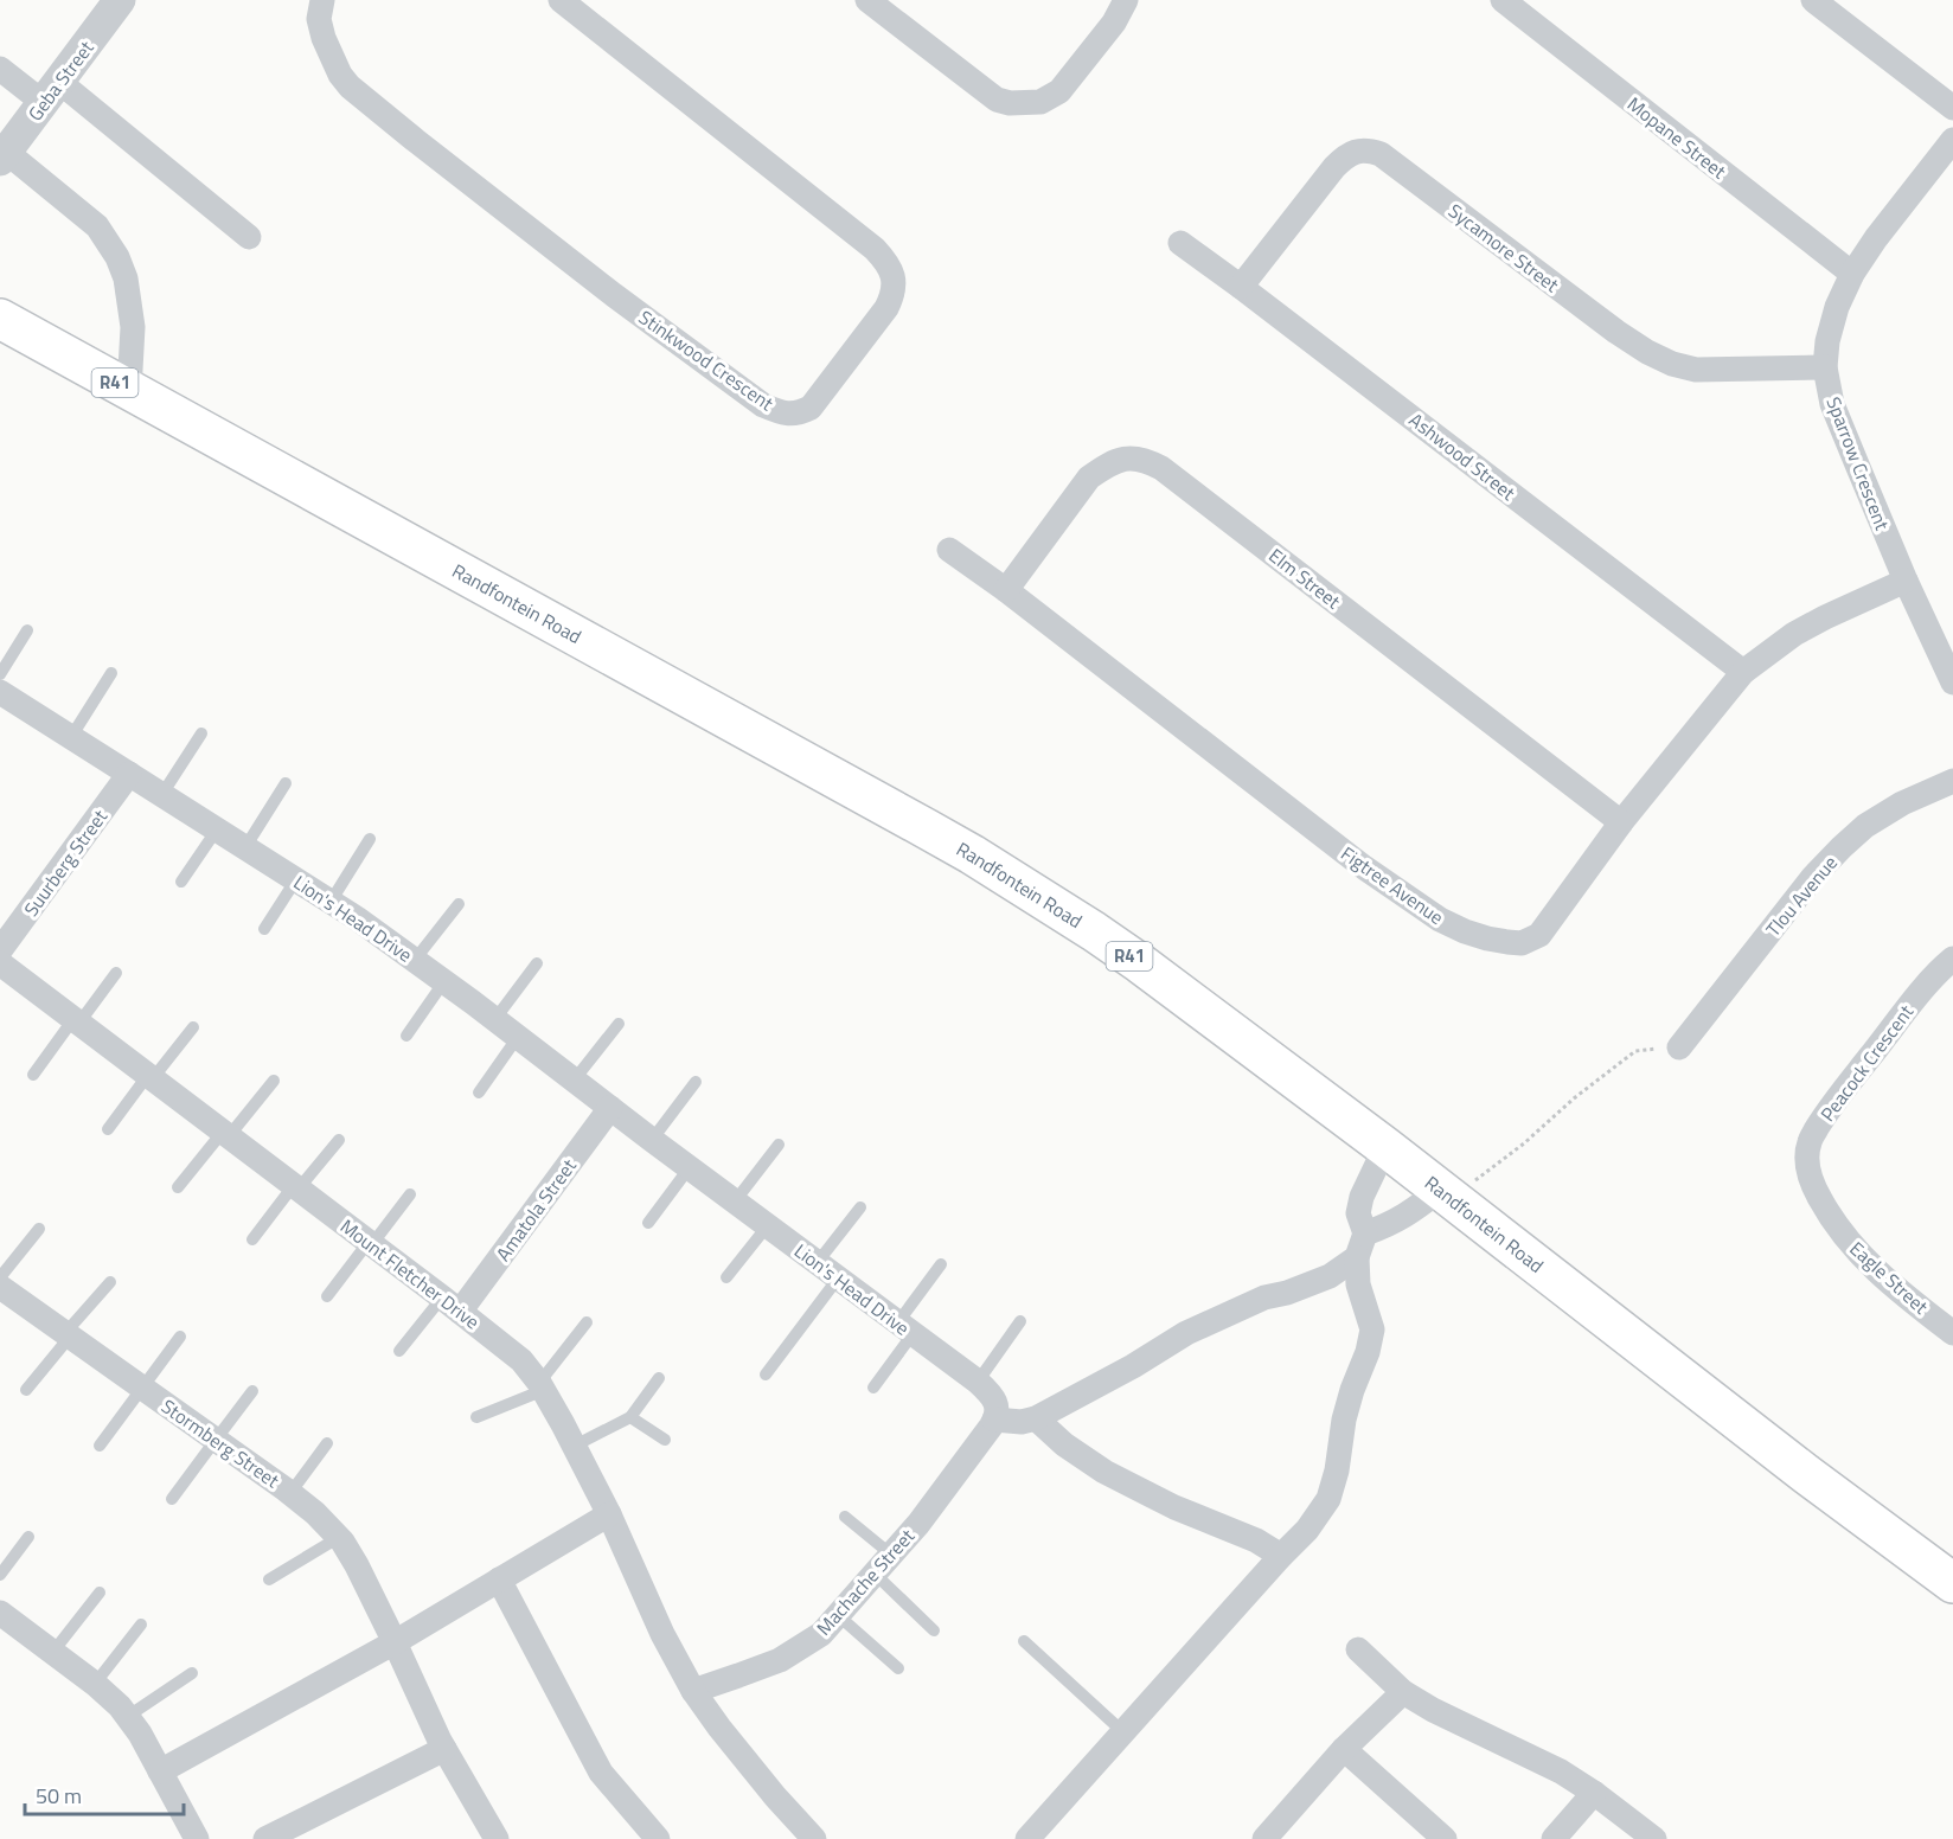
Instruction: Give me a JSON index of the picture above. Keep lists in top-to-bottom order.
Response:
{
  "streets": {
    "main road": ["R41", "Randfontein Road"],
    "street": [
      "Geba Street",
      "Mopane Street",
      "Sycamore Street",
      "Stinkwood Crescent",
      "Ashwood Street",
      "Sparrow Crescent",
      "Elm Street",
      "Suurberg Street",
      "Figtree Avenue",
      "Tlou Avenue",
      "Lion's Head Drive",
      "Peacock Crescent",
      "Amatola Street",
      "Mount Fletcher Drive",
      "Eagle Street",
      "Stormberg Street",
      "Machache Street"
    ]
  },
  "crossings": [
    ["Mopane Street", "Sparrow Crescent"],
    ["Sycamore Street", "Ashwood Street"],
    ["Sycamore Street", "Sparrow Crescent"],
    ["Ashwood Street", "Figtree Avenue"],
    ["Sparrow Crescent", "Figtree Avenue"],
    ["Elm Street", "Figtree Avenue"],
    ["Suurberg Street", "Lion's Head Drive"],
    ["Lion's Head Drive", "Amatola Street"],
    ["Lion's Head Drive", "Machache Street"],
    ["Peacock Crescent", "Eagle Street"],
    ["Amatola Street", "Mount Fletcher Drive"],
    ["Mount Fletcher Drive", "Machache Street"]
  ],
  "scale_bar": "50 m"
}
